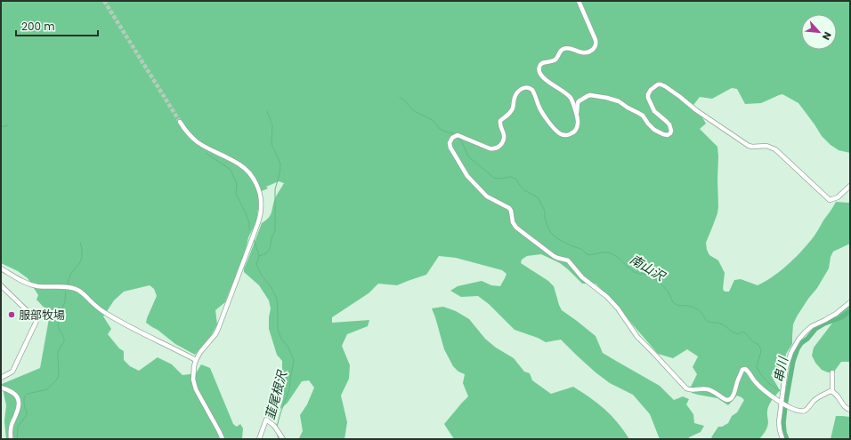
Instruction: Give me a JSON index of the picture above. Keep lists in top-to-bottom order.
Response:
{
  "water": ["南山沢", "串川", "韮尾根沢"],
  "places": ["服部牧場"],
  "scale_bar": "200 m",
  "north": "bottom right"
}
